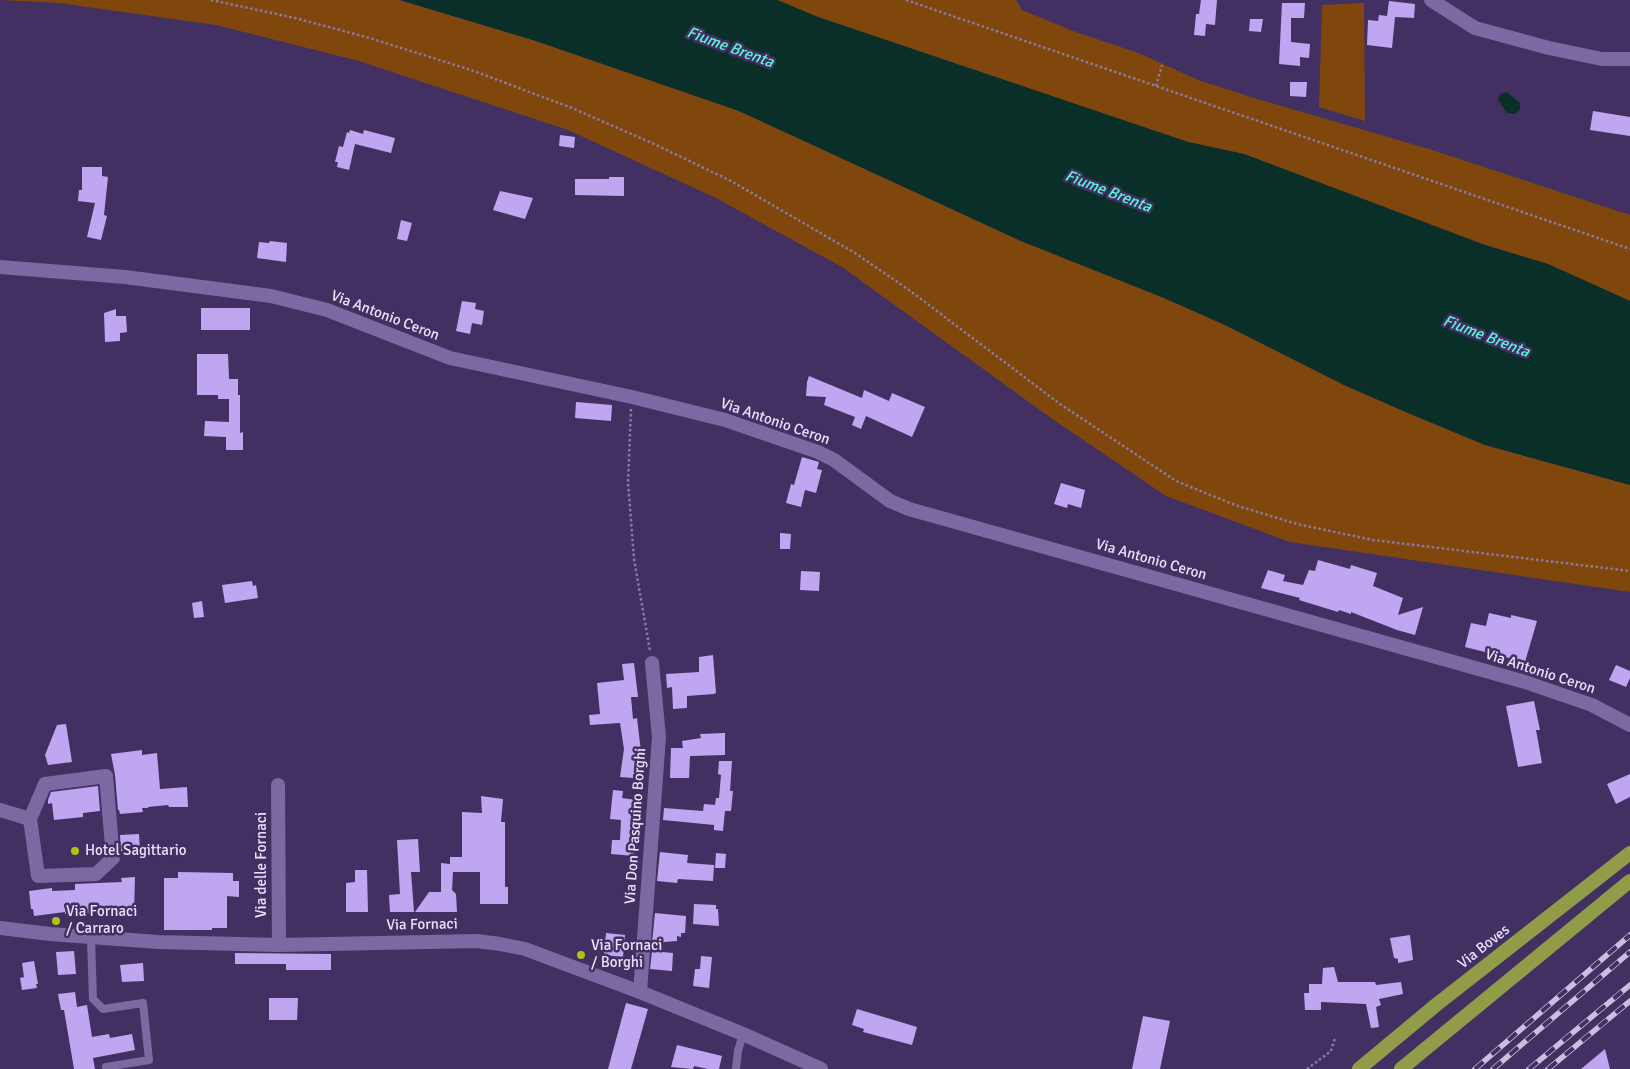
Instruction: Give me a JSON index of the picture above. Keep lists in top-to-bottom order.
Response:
{
  "streets": {
    "highway": ["Via Boves"],
    "street": [
      "Via Antonio Ceron",
      "Via Don Pasquino Borghi",
      "Via delle Fornaci",
      "Via Fornaci"
    ]
  },
  "crossings": [
    ["Via Don Pasquino Borghi", "Via Fornaci"],
    ["Via delle Fornaci", "Via Fornaci"]
  ],
  "water": ["Fiume Brenta"],
  "places": ["Hotel Sagittario", "Via Fornaci / Carraro", "Via Fornaci / Borghi"]
}
